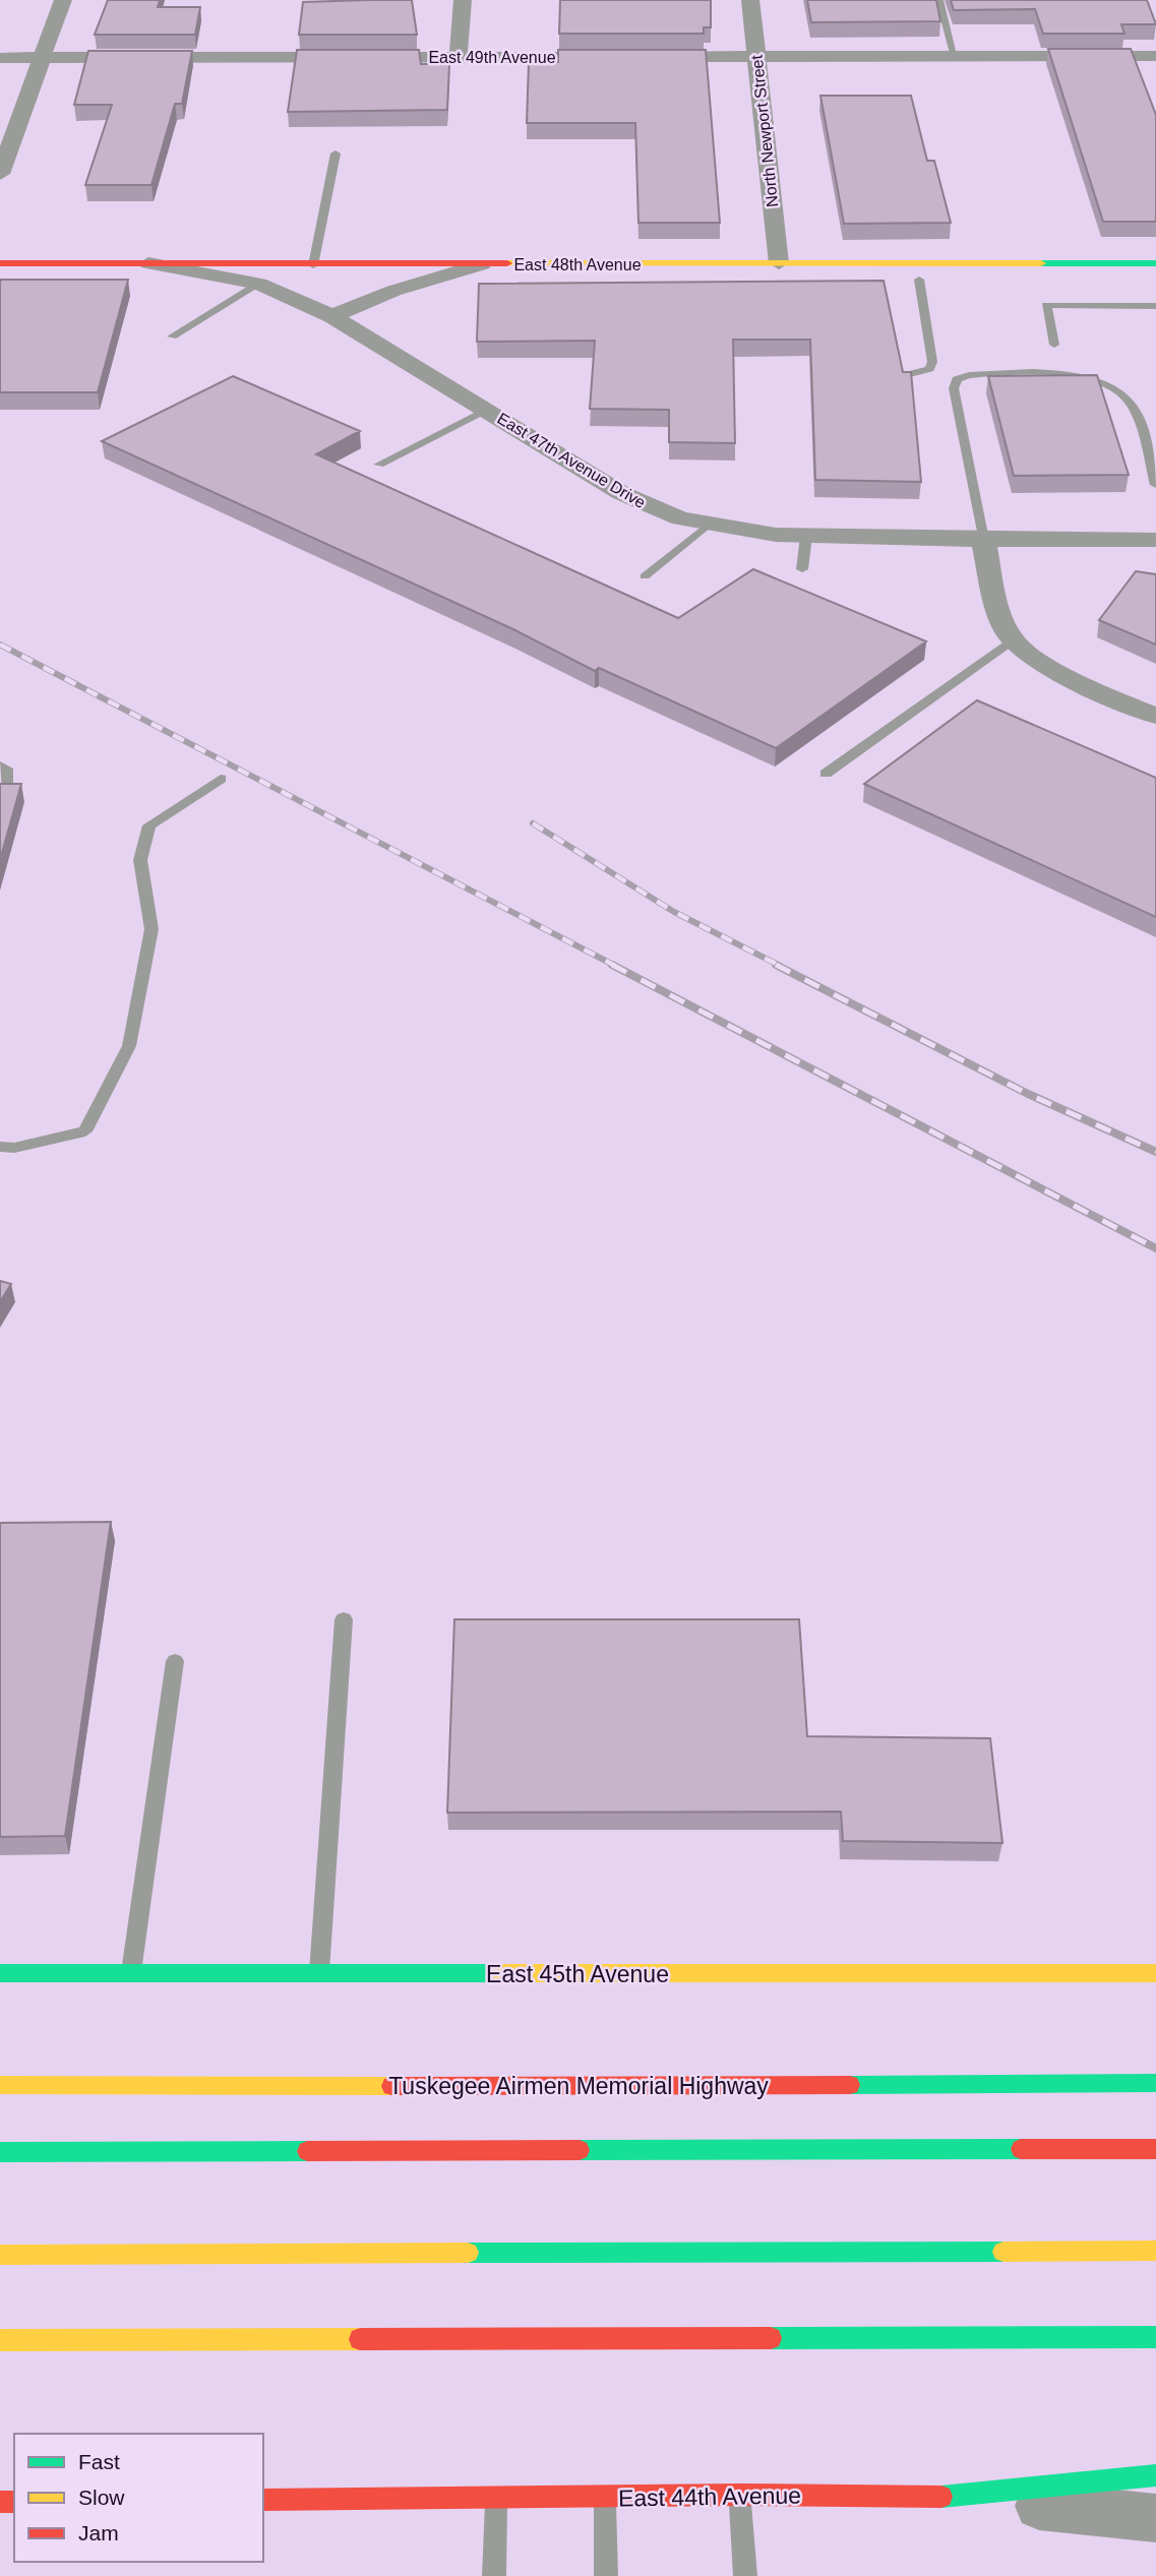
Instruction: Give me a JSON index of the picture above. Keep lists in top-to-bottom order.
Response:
{
  "streets": {
    "main road": [
      "East 48th Avenue",
      "East 45th Avenue",
      "Tuskegee Airmen Memorial Highway",
      "East 44th Avenue"
    ],
    "street": ["East 49th Avenue", "North Newport Street", "East 47th Avenue Drive"]
  },
  "crossings": [
    ["East 49th Avenue", "North Newport Street"],
    ["North Newport Street", "East 48th Avenue"],
    ["East 48th Avenue", "East 47th Avenue Drive"]
  ],
  "legend": ["Fast", "Slow", "Jam"]
}
